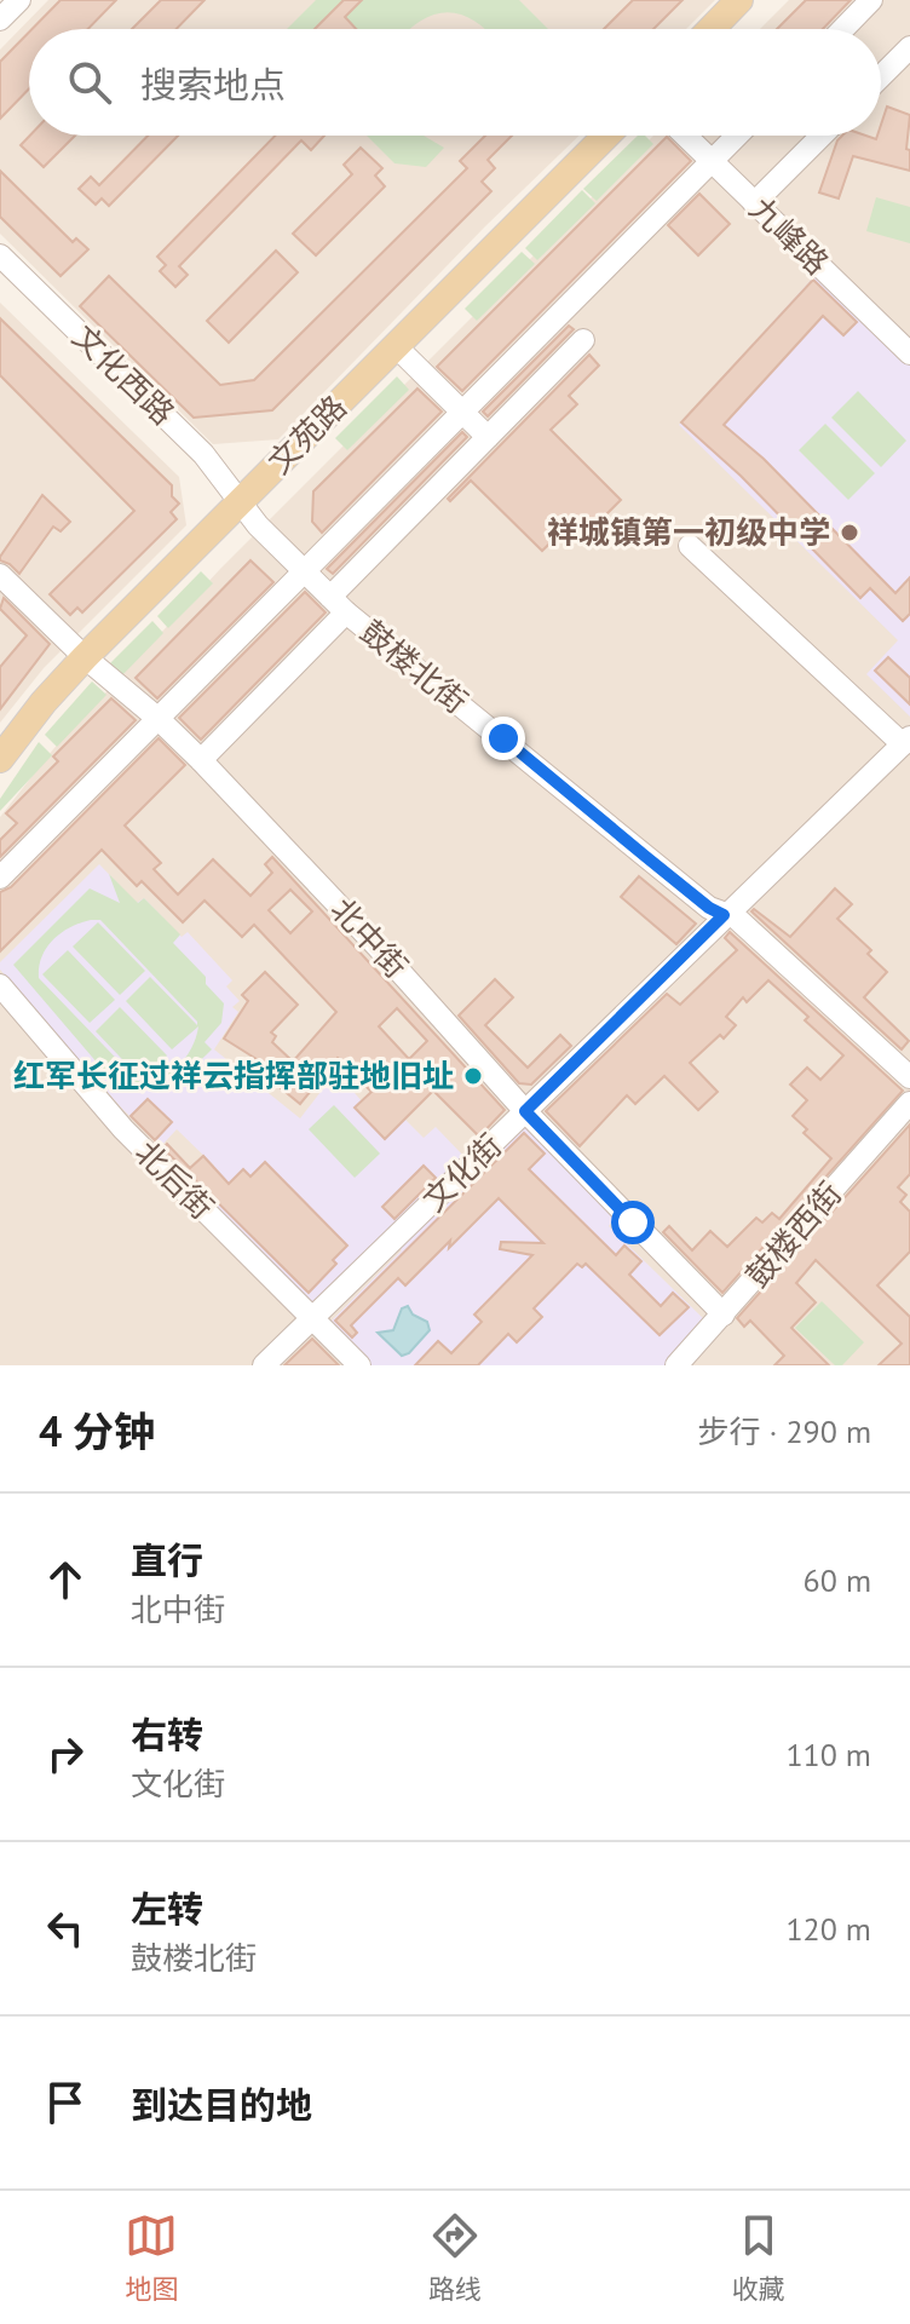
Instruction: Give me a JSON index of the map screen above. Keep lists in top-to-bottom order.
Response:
{
  "streets": {
    "main road": ["文苑路"],
    "street": [
      "九峰路",
      "文化西路",
      "鼓楼北街",
      "北中街",
      "文化街",
      "北后街",
      "鼓楼西街"
    ]
  },
  "crossings": [
    ["文化西路", "文苑路"],
    ["文化西路", "鼓楼北街"],
    ["文苑路", "鼓楼北街"],
    ["文苑路", "北中街"],
    ["鼓楼北街", "文化街"],
    ["北中街", "文化街"],
    ["北中街", "鼓楼西街"],
    ["文化街", "北后街"]
  ],
  "places": ["祥城镇第一初级中学", "红军长征过祥云指挥部驻地旧址"],
  "page": {
    "search": "搜索地点",
    "heading": ["4 分钟", "步行 · 290 m"],
    "list": [
      ["直行", "北中街", "60 m"],
      ["右转", "文化街", "110 m"],
      ["左转", "鼓楼北街", "120 m"],
      "到达目的地"
    ],
    "nav": ["地图", "路线", "收藏"]
  }
}
